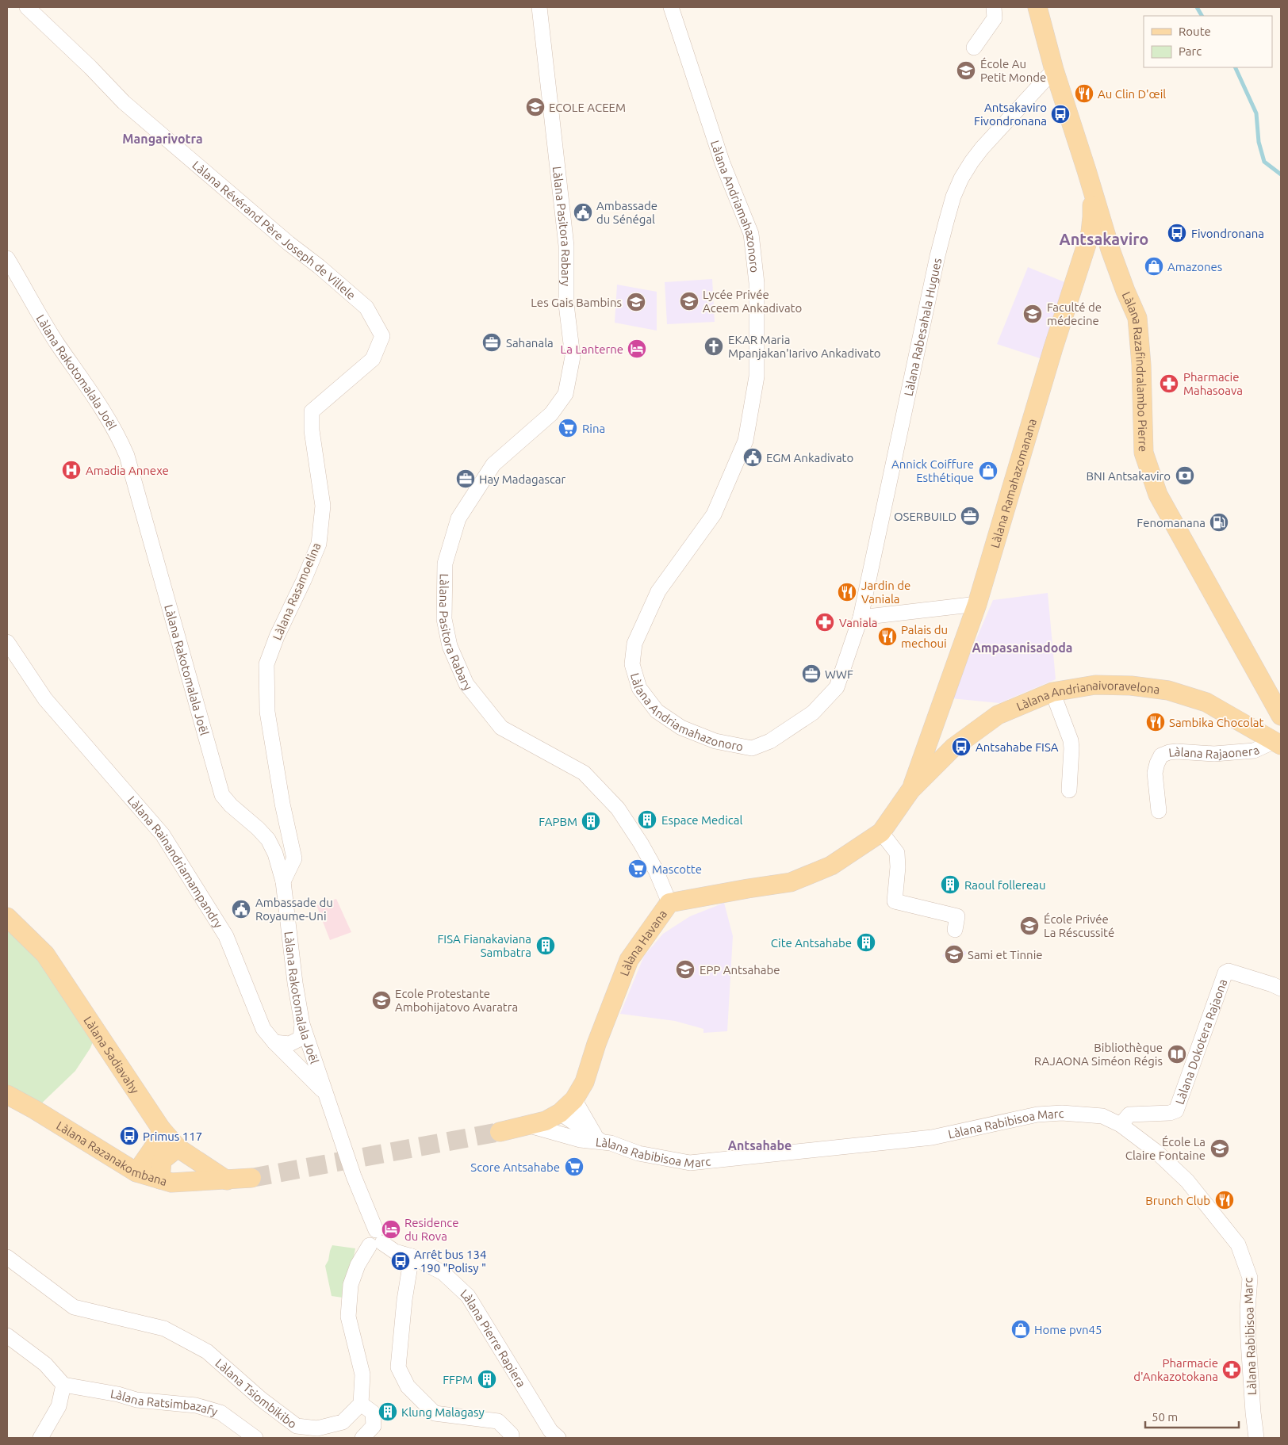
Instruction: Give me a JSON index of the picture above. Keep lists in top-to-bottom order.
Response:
{
  "streets": {
    "main road": [
      "Làlana Razafindralambo Pierre",
      "Làlana Ramahazomanana",
      "Làlana Andrianaivoravelona",
      "Làlana Havana",
      "Làlana Sadiavahy",
      "Làlana Razanakombana"
    ],
    "street": [
      "Làlana Andriamahazonoro",
      "Làlana Pasitora Rabary",
      "Làlana Révérand Père Joseph de Villele",
      "Làlana Rabesahala Hugues",
      "Làlana Rakotomalala Joël",
      "Làlana Rasamoelina",
      "Làlana Rajaonera",
      "Làlana Rainandriamampandry",
      "Làlana Dokotera Rajaona",
      "Làlana Rabibisoa Marc",
      "Làlana Pierre Rapiera",
      "Làlana Tsiombikibo",
      "Làlana Ratsimbazafy"
    ]
  },
  "crossings": [
    ["Làlana Andriamahazonoro", "Làlana Rabesahala Hugues"],
    ["Làlana Pasitora Rabary", "Làlana Havana"],
    ["Làlana Révérand Père Joseph de Villele", "Làlana Rasamoelina"],
    ["Làlana Rakotomalala Joël", "Làlana Rasamoelina"],
    ["Làlana Rakotomalala Joël", "Làlana Rainandriamampandry"],
    ["Làlana Rakotomalala Joël", "Làlana Pierre Rapiera"],
    ["Làlana Ramahazomanana", "Làlana Andrianaivoravelona"],
    ["Làlana Ramahazomanana", "Làlana Havana"],
    ["Làlana Andrianaivoravelona", "Làlana Rajaonera"],
    ["Làlana Andrianaivoravelona", "Làlana Havana"],
    ["Làlana Havana", "Làlana Rabibisoa Marc"],
    ["Làlana Dokotera Rajaona", "Làlana Rabibisoa Marc"],
    ["Làlana Sadiavahy", "Làlana Razanakombana"]
  ],
  "districts": [
    "Mangarivotra",
    "Antsakaviro",
    "Ampasanisadoda",
    "Antsahabe"
  ],
  "places": {
    "school or university": [
      "École Au Petit Monde",
      "ECOLE ACEEM",
      "Lycée Privée Aceem Ankadivato",
      "Les Gais Bambins",
      "Faculté de médecine",
      "École Privée La Réscussité",
      "Sami et Tinnie",
      "EPP Antsahabe",
      "Ecole Protestante Ambohijatovo Avaratra",
      "École La Claire Fontaine"
    ],
    "restaurant": [
      "Au Clin D'œil",
      "Jardin de Vaniala",
      "Palais du mechoui",
      "Sambika Chocolat",
      "Brunch Club"
    ],
    "bus stop": [
      "Antsakaviro Fivondronana",
      "Fivondronana",
      "Antsahabe FISA",
      "Primus 117",
      "Arrêt bus 134 - 190 \"Polisy \""
    ],
    "public building": ["Ambassade du Sénégal", "EGM Ankadivato", "Ambassade du Royaume-Uni"],
    "shop": ["Amazones", "Annick Coiffure Esthétique", "Home pvn45"],
    "office": [
      "Sahanala",
      "Hay Madagascar",
      "OSERBUILD",
      "WWF"
    ],
    "church": ["EKAR Maria Mpanjakan'Iarivo Ankadivato"],
    "hotel": ["La Lanterne", "Residence du Rova"],
    "pharmacy": ["Pharmacie Mahasoava", "Vaniala", "Pharmacie d'Ankazotokana"],
    "supermarket": ["Rina", "Mascotte", "Score Antsahabe"],
    "hospital": ["Amadia Annexe"],
    "bank": ["BNI Antsakaviro"],
    "fuel station": ["Fenomanana"],
    "building": [
      "Espace Medical",
      "FAPBM",
      "Raoul follereau",
      "Cite Antsahabe",
      "FISA Fianakaviana Sambatra",
      "FFPM",
      "Klung Malagasy"
    ],
    "library": ["Bibliothèque RAJAONA Siméon Régis"]
  },
  "legend": ["Route", "Parc"],
  "scale_bar": "50 m"
}
